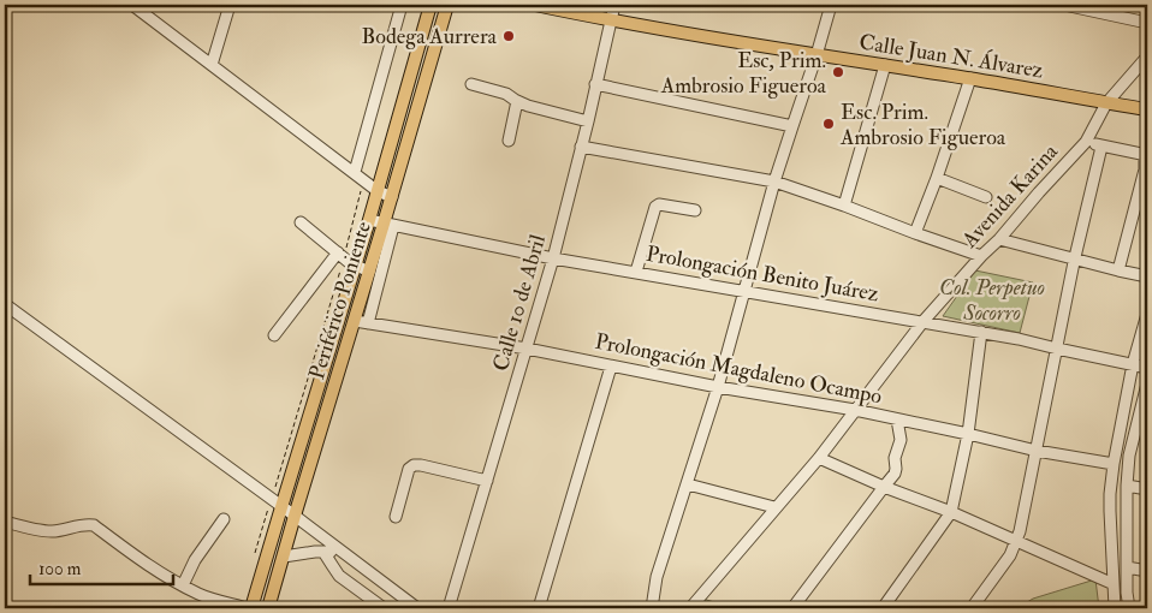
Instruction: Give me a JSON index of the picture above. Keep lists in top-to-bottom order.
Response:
{
  "streets": {
    "main road": ["Calle Juan N. Álvarez", "Periférico Poniente"],
    "street": [
      "Avenida Karina",
      "Prolongación Benito Juárez",
      "Calle 10 de Abril",
      "Prolongación Magdaleno Ocampo"
    ]
  },
  "crossings": [
    ["Calle Juan N. Álvarez", "Avenida Karina"],
    ["Calle Juan N. Álvarez", "Calle 10 de Abril"],
    ["Avenida Karina", "Prolongación Benito Juárez"],
    ["Avenida Karina", "Prolongación Magdaleno Ocampo"],
    ["Prolongación Benito Juárez", "Periférico Poniente"],
    ["Prolongación Benito Juárez", "Calle 10 de Abril"],
    ["Periférico Poniente", "Prolongación Magdaleno Ocampo"],
    ["Calle 10 de Abril", "Prolongación Magdaleno Ocampo"]
  ],
  "parks": ["Col. Perpetuo Socorro"],
  "places": ["Bodega Aurrera", "Esc, Prim. Ambrosio Figueroa", "Esc. Prim. Ambrosio Figueroa"],
  "scale_bar": "100 m"
}
